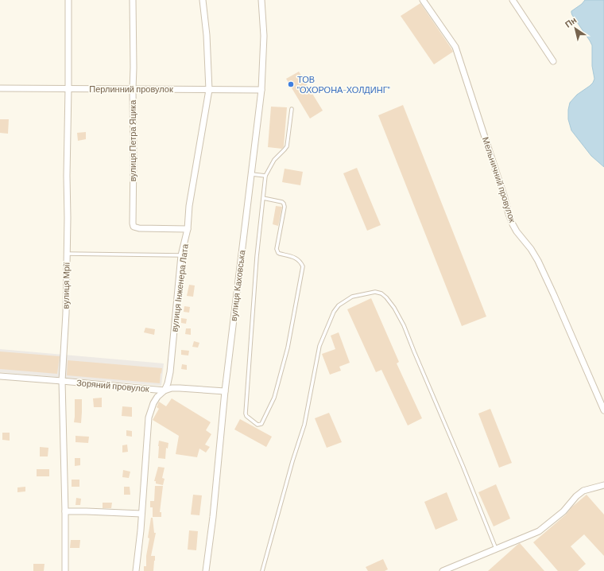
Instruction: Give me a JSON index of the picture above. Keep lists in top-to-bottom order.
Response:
{
  "streets": {
    "street": [
      "Перлинний провулок",
      "вулиця Петра Яцика",
      "Мельничний провулок",
      "вулиця Мрії",
      "вулиця Каховська",
      "вулиця Інженера Лата",
      "Зоряний провулок"
    ]
  },
  "crossings": [
    ["Перлинний провулок", "вулиця Петра Яцика"],
    ["Перлинний провулок", "вулиця Мрії"],
    ["Перлинний провулок", "вулиця Каховська"],
    ["Перлинний провулок", "вулиця Інженера Лата"],
    ["вулиця Петра Яцика", "вулиця Інженера Лата"],
    ["вулиця Мрії", "Зоряний провулок"],
    ["вулиця Каховська", "Зоряний провулок"],
    ["вулиця Інженера Лата", "Зоряний провулок"]
  ],
  "places": ["ТОВ \"ОХОРОНА-ХОЛДИНГ\""],
  "north": "top left"
}
